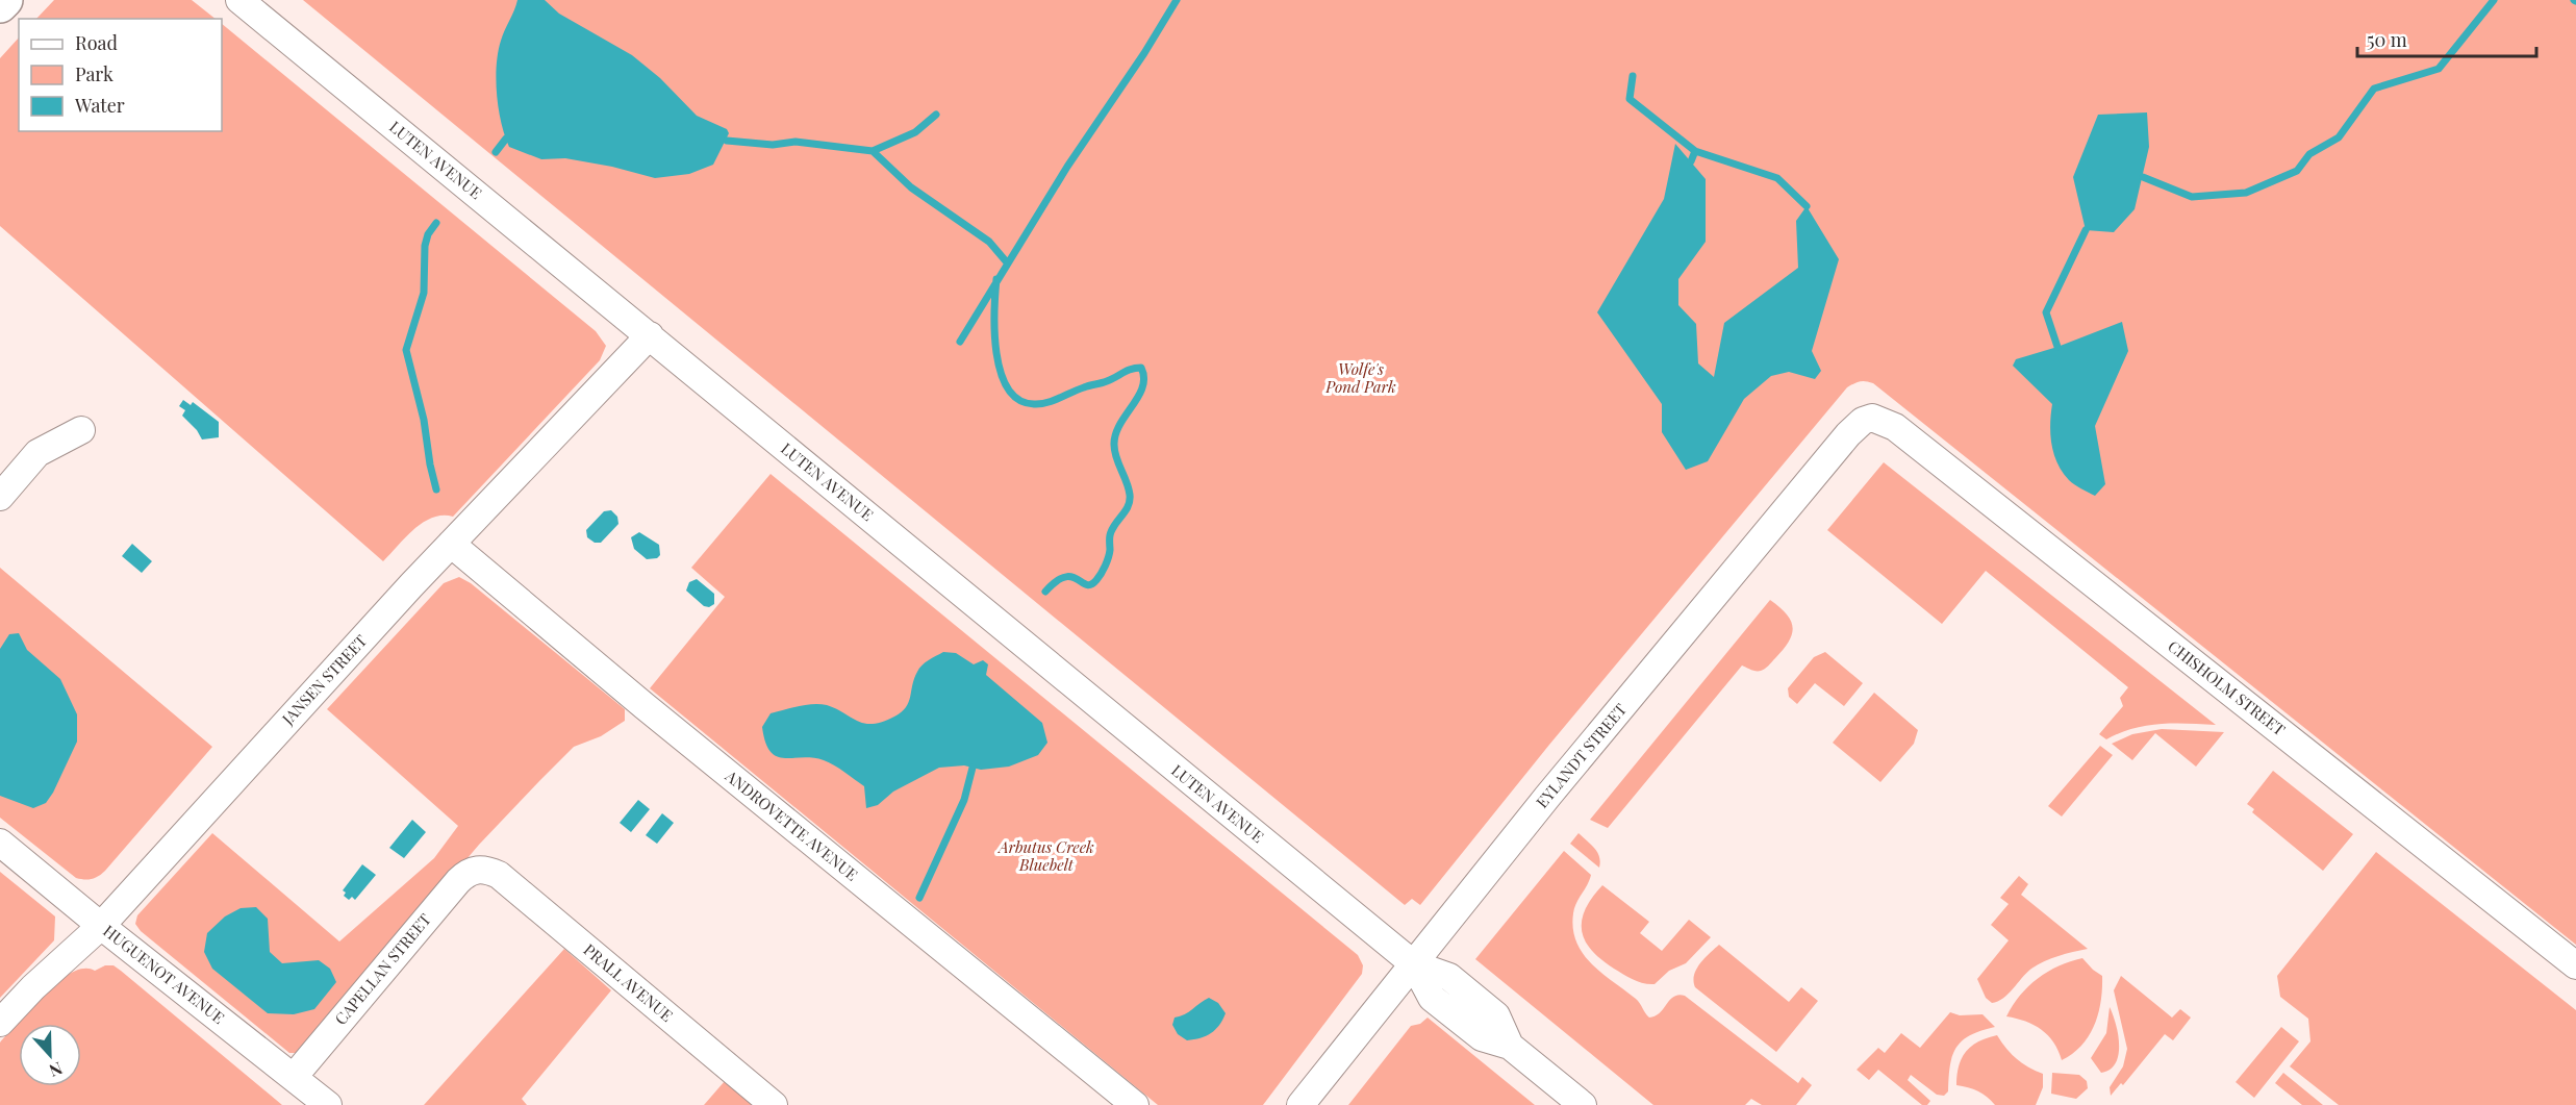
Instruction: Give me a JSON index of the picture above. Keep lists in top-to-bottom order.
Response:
{
  "streets": {
    "street": [
      "LUTEN AVENUE",
      "JANSEN STREET",
      "CHISHOLM STREET",
      "EYLANDT STREET",
      "ANDROVETTE AVENUE",
      "CAPELLAN STREET",
      "HUGUENOT AVENUE",
      "PRALL AVENUE"
    ]
  },
  "crossings": [
    ["LUTEN AVENUE", "JANSEN STREET"],
    ["LUTEN AVENUE", "EYLANDT STREET"],
    ["JANSEN STREET", "ANDROVETTE AVENUE"],
    ["JANSEN STREET", "HUGUENOT AVENUE"],
    ["CHISHOLM STREET", "EYLANDT STREET"],
    ["CAPELLAN STREET", "HUGUENOT AVENUE"],
    ["CAPELLAN STREET", "PRALL AVENUE"]
  ],
  "parks": ["Wolfe's Pond Park", "Arbutus Creek Bluebelt"],
  "legend": ["Road", "Park", "Water"],
  "scale_bar": "50 m",
  "north": "bottom"
}
